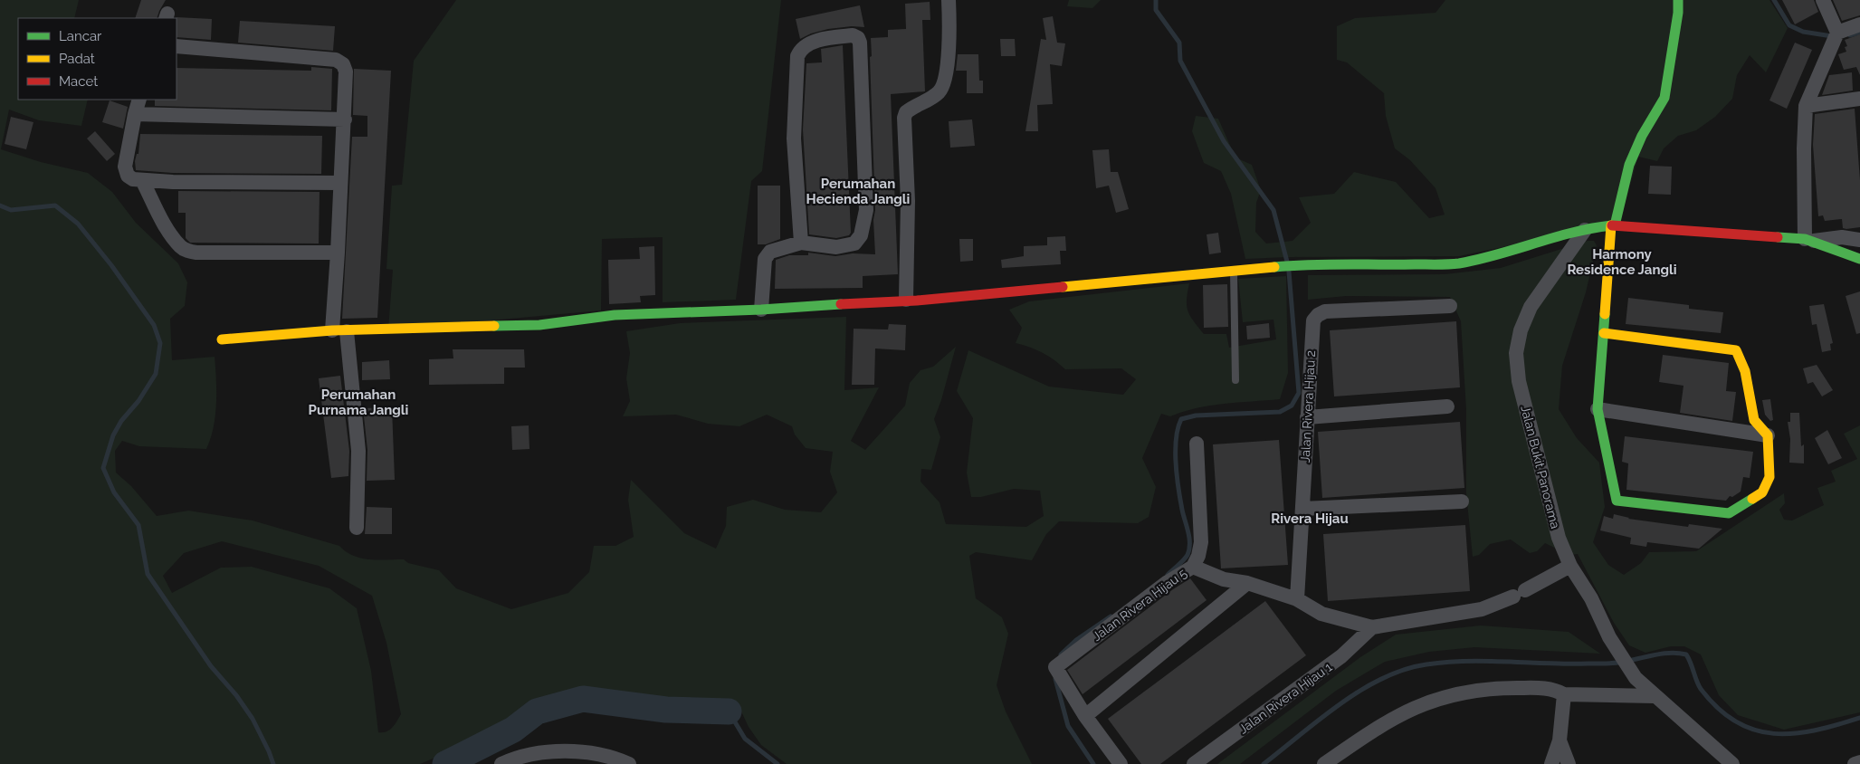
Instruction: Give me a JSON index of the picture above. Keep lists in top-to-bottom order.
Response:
{
  "streets": {
    "street": [
      "Jalan Rivera Hijau 2",
      "Jalan Bukit Panorama",
      "Jalan Rivera Hijau 5",
      "Jalan Rivera Hijau 1"
    ]
  },
  "districts": [
    "Perumahan Hecienda Jangli",
    "Harmony Residence Jangli",
    "Perumahan Purnama Jangli",
    "Rivera Hijau"
  ],
  "legend": ["Lancar", "Padat", "Macet"]
}
